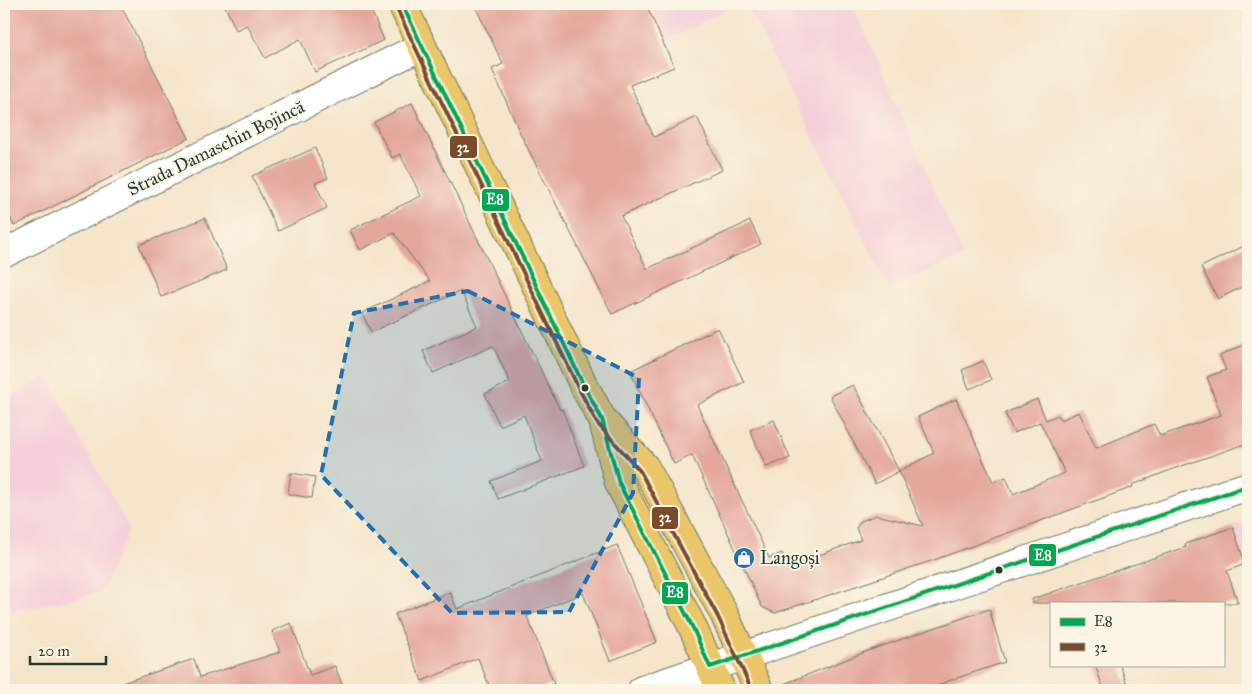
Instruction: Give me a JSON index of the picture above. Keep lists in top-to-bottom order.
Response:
{
  "streets": {
    "street": ["Strada Damaschin Bojincă"]
  },
  "places": {
    "shop": ["Langoși"]
  },
  "lines": ["transit line E8", "transit line 32"],
  "legend": ["E8", "32"],
  "scale_bar": "20 m"
}
